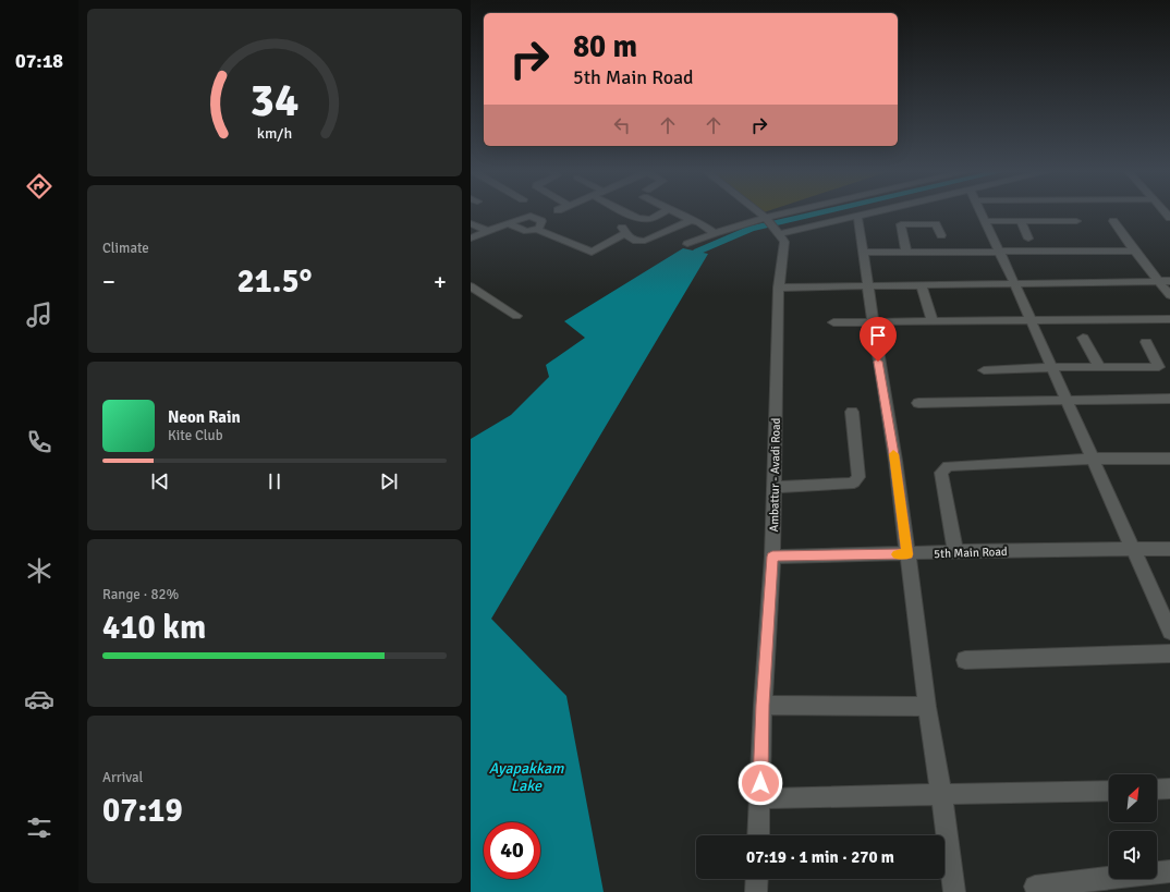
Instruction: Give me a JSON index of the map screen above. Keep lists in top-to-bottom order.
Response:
{
  "streets": {
    "street": ["Ambattur - Avadi Road", "5th Main Road"]
  },
  "crossings": [
    ["Ambattur - Avadi Road", "5th Main Road"]
  ],
  "water": ["Ayapakkam Lake"],
  "north": "top right",
  "page": {
    "tabs": "07:18",
    "turn": ["80 m", "5th Main Road"],
    "tile": [
      "Climate",
      ["Range · 82%", "410 km"],
      ["Arrival", "07:19"]
    ],
    "heat": ["−", "21.5°", "+"],
    "song": ["Neon Rain", "Kite Club"],
    "limit": "40",
    "trip": "07:19 · 1 min · 270 m",
    "gauge": ["34", "km/h"]
  }
}
